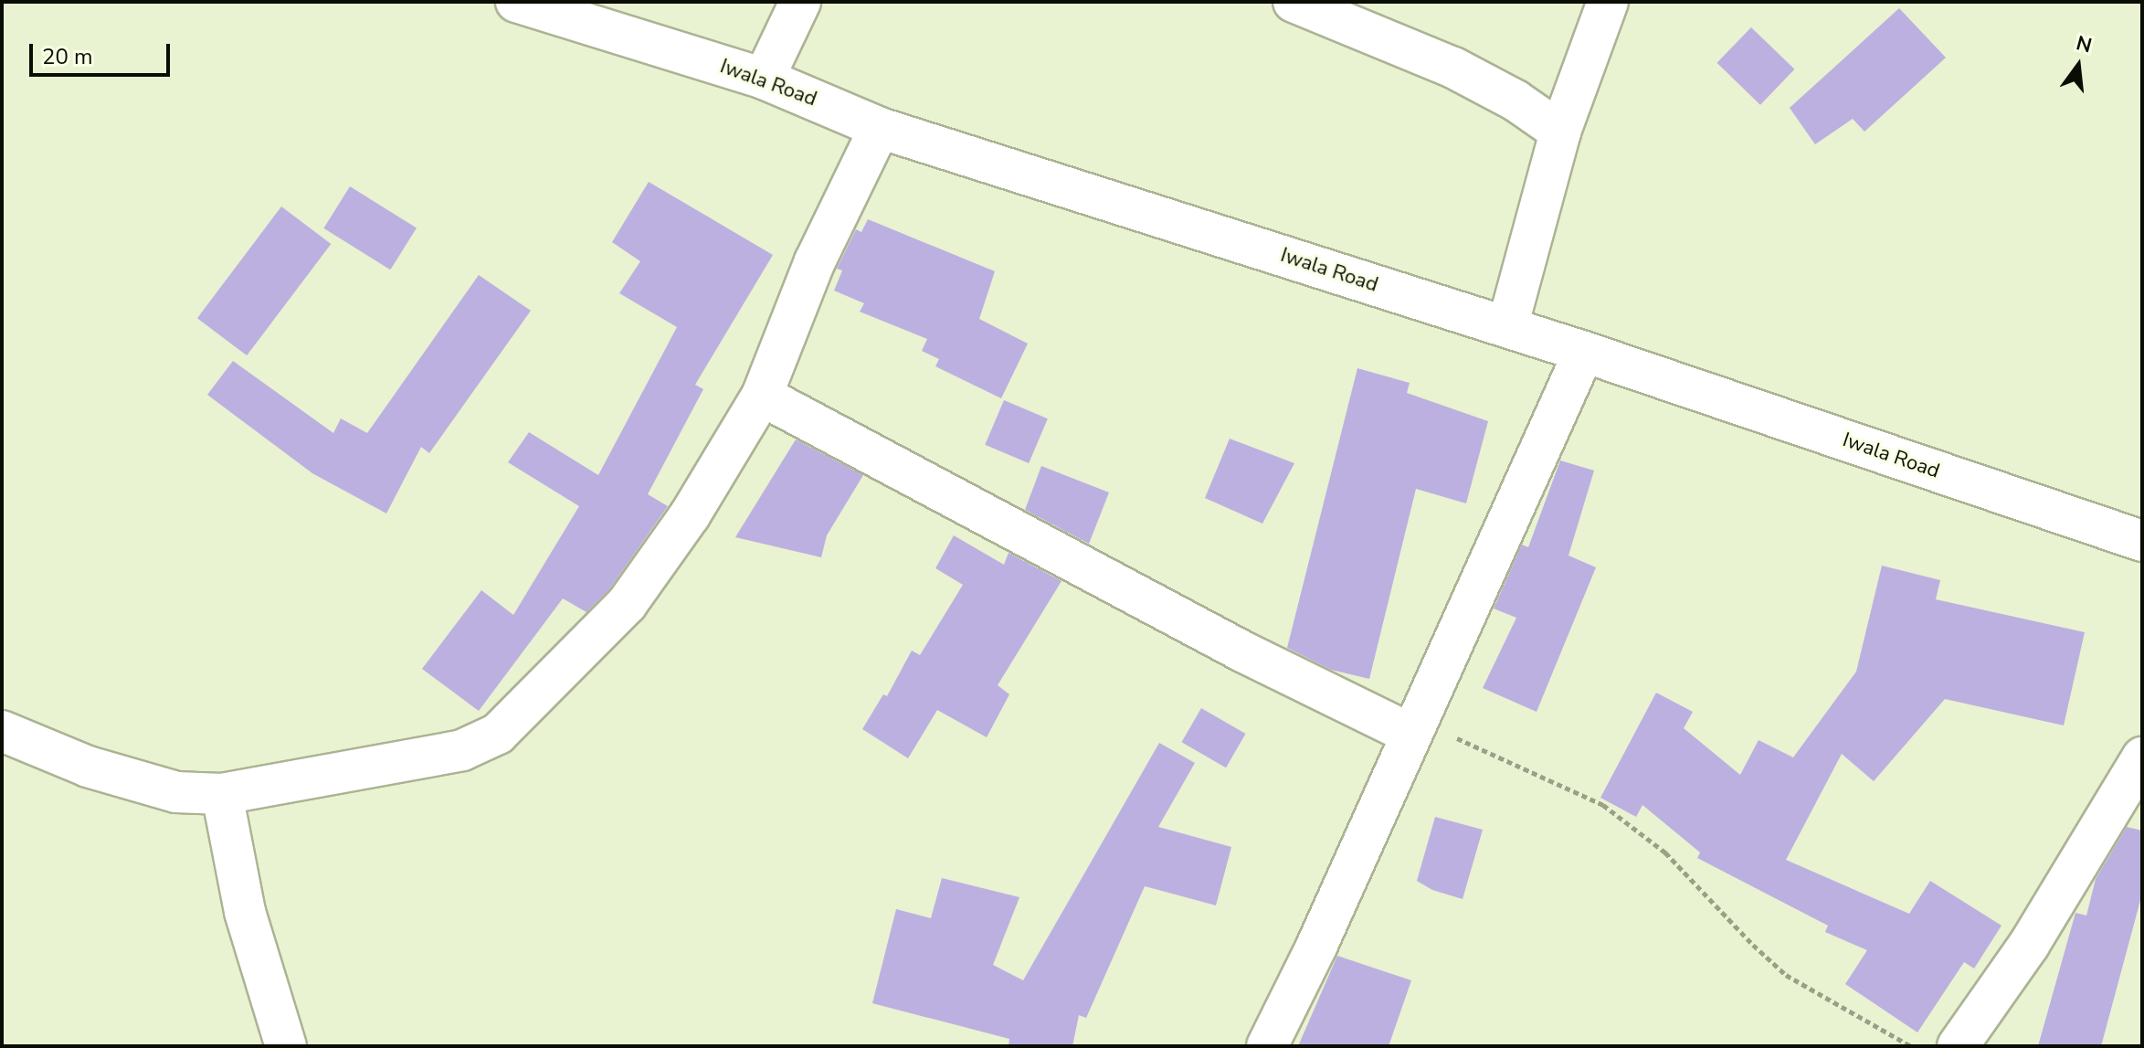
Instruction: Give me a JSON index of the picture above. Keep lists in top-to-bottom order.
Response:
{
  "streets": {
    "street": ["Iwala Road"]
  },
  "scale_bar": "20 m",
  "north": "top"
}
